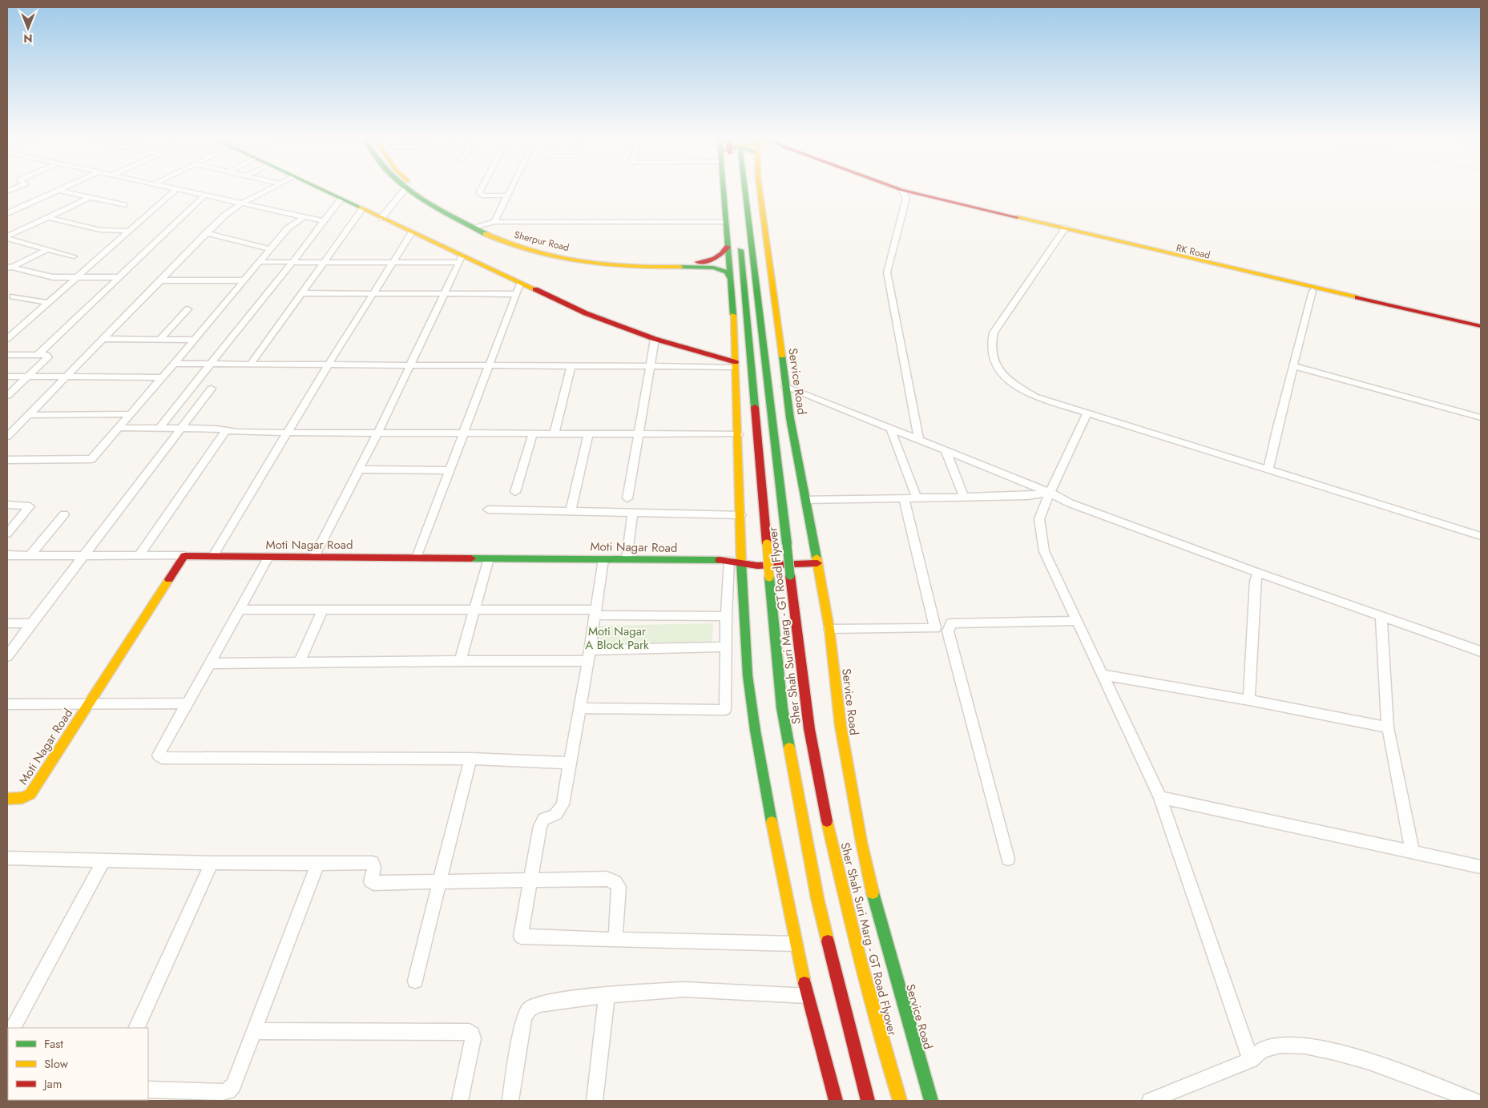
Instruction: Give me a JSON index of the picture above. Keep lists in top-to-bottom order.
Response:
{
  "streets": {
    "main road": [
      "Sherpur Road",
      "RK Road",
      "Service Road",
      "Moti Nagar Road",
      "Sher Shah Suri Marg - GT Road Flyover"
    ]
  },
  "crossings": [
    ["Service Road", "Moti Nagar Road"]
  ],
  "parks": ["Moti Nagar A Block Park"],
  "legend": ["Fast", "Slow", "Jam"],
  "north": "bottom"
}
